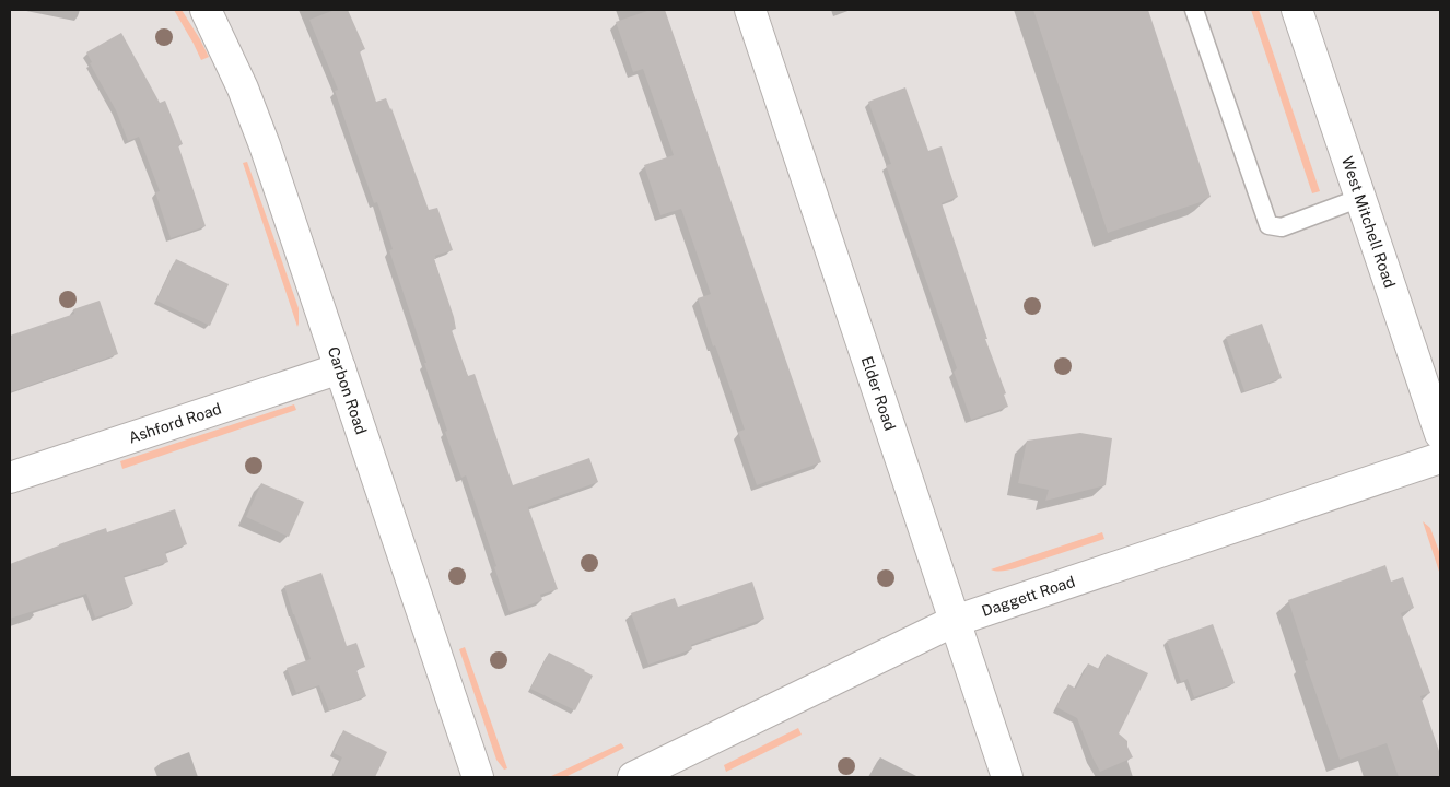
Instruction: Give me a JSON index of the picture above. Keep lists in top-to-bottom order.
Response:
{
  "streets": {
    "street": [
      "West Mitchell Road",
      "Carbon Road",
      "Elder Road",
      "Ashford Road",
      "Daggett Road"
    ]
  },
  "crossings": [
    ["Carbon Road", "Ashford Road"],
    ["Elder Road", "Daggett Road"]
  ]
}
